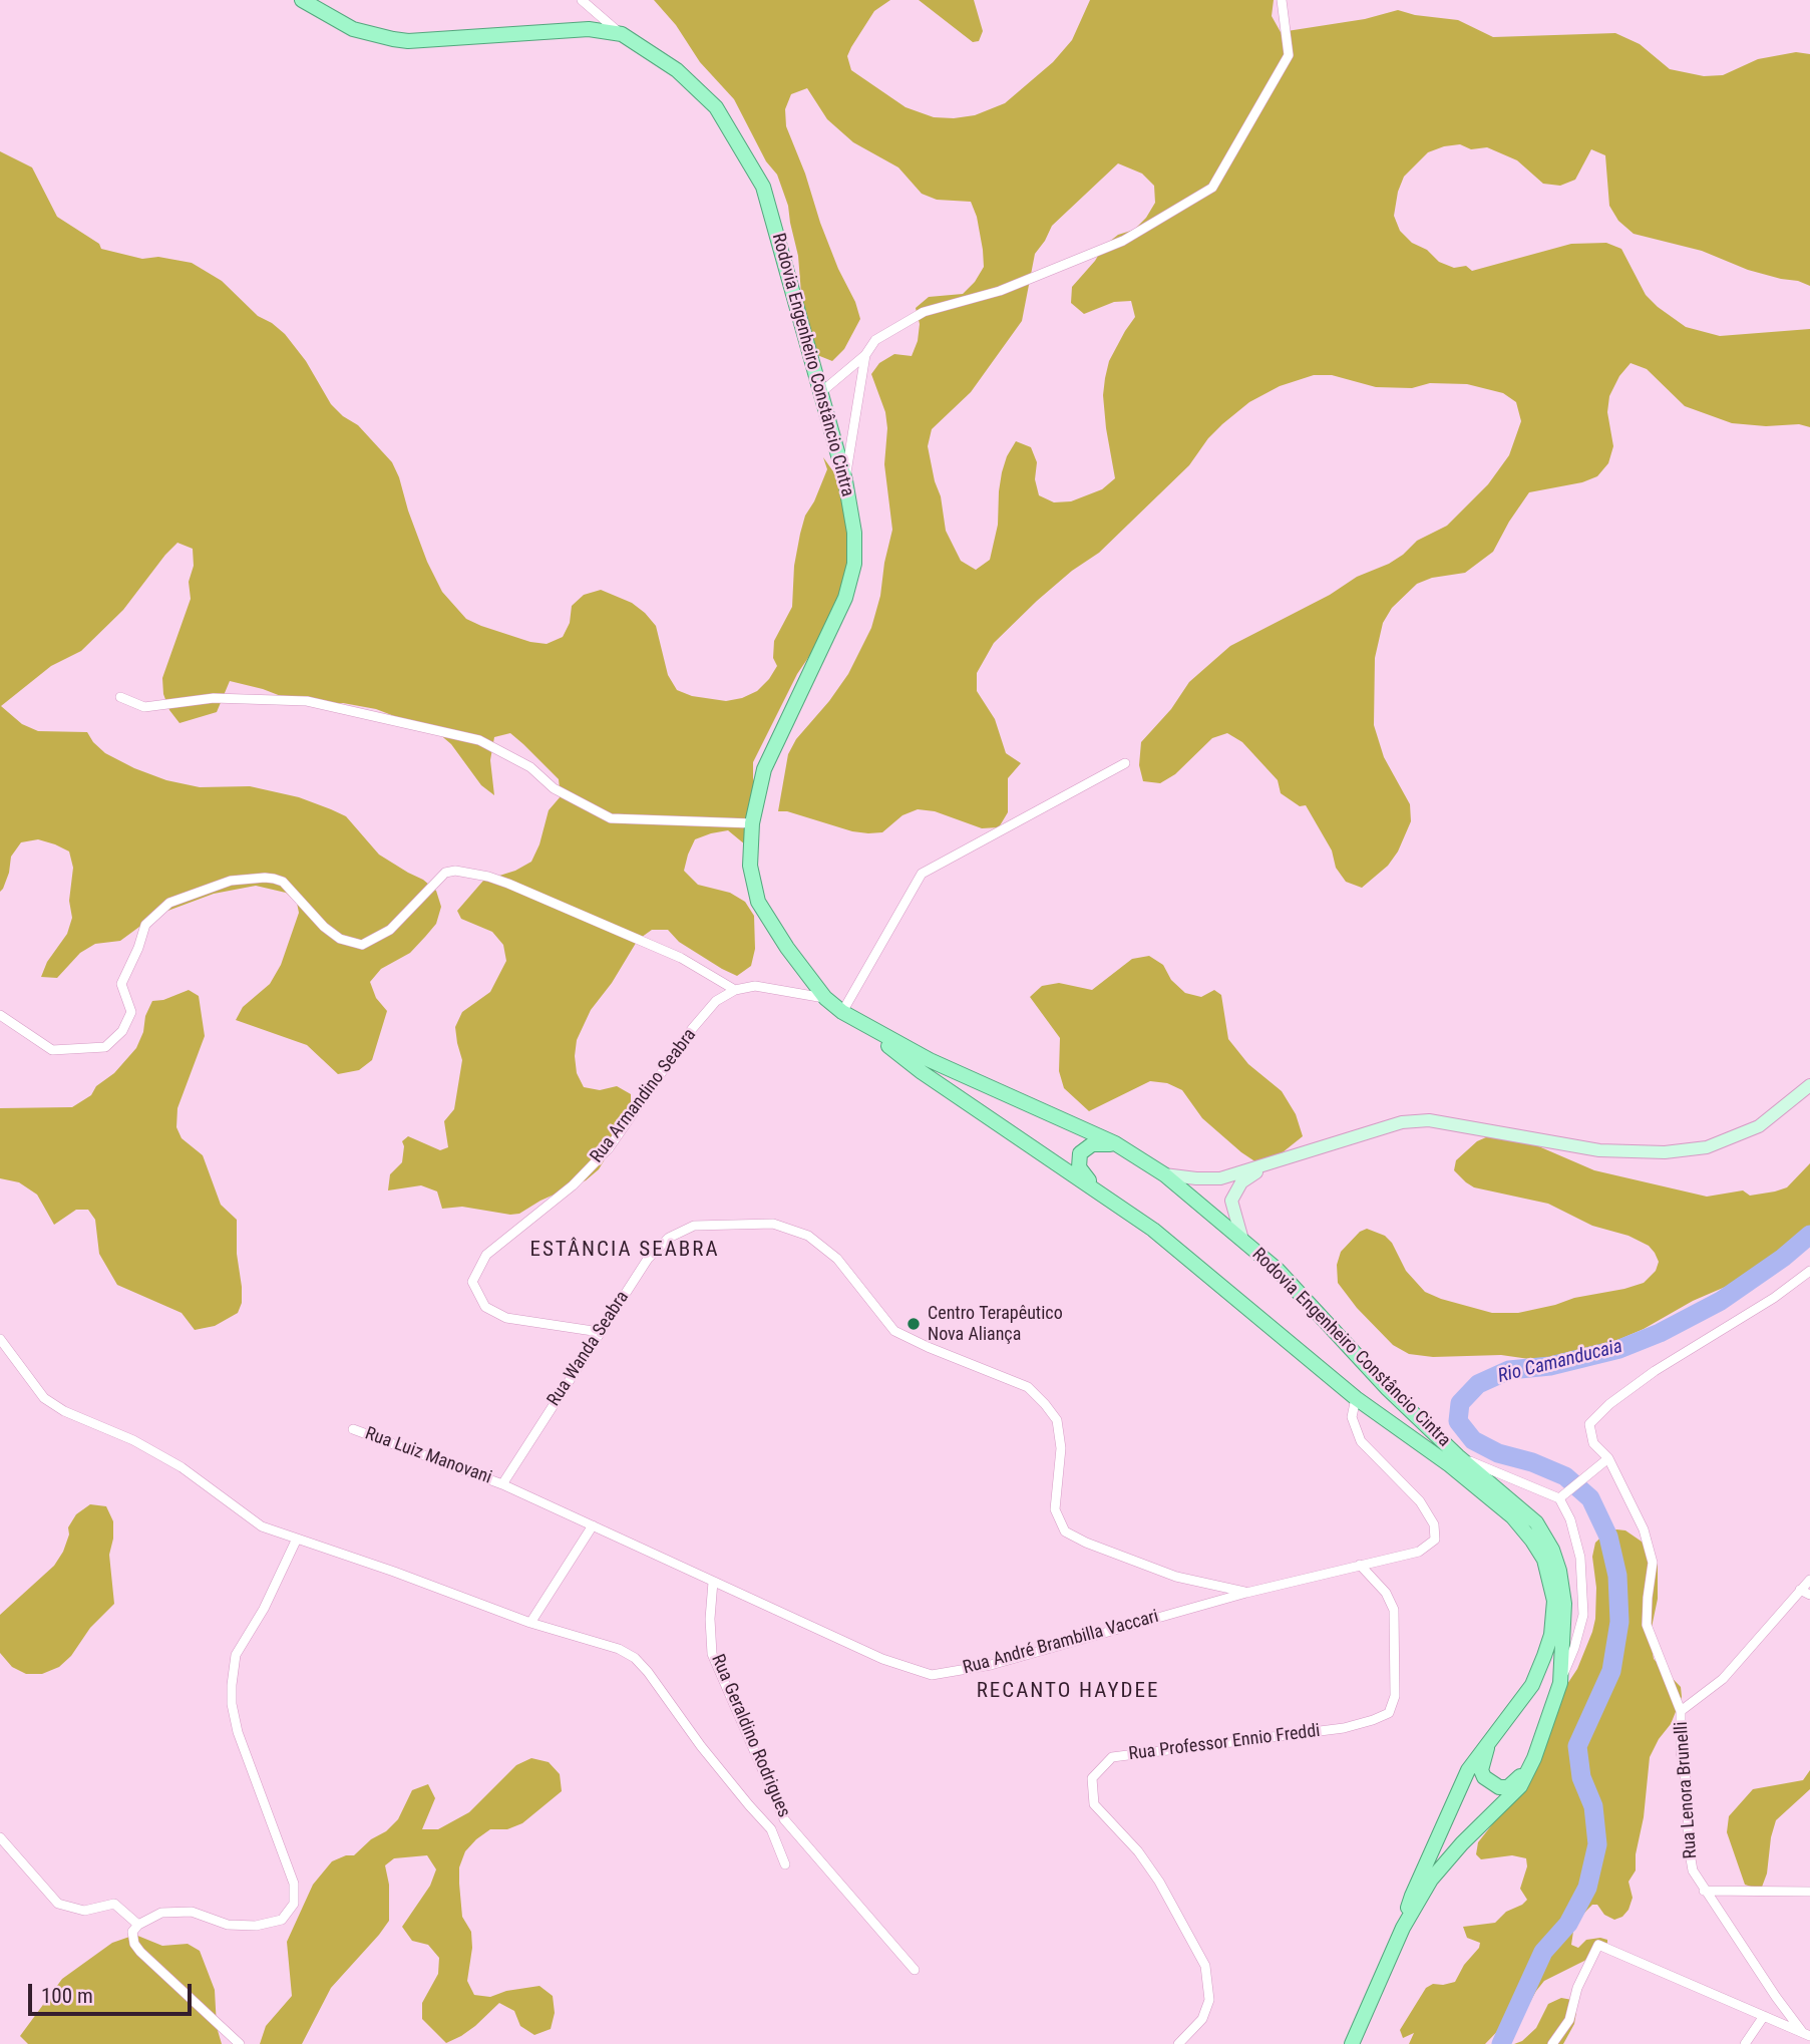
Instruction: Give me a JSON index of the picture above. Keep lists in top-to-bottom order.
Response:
{
  "streets": {
    "main road": ["Rodovia Engenheiro Constâncio Cintra"],
    "street": [
      "Rua Armandino Seabra",
      "Rua Wanda Seabra",
      "Rua Luiz Manovani",
      "Rua André Brambilla Vaccari",
      "Rua Geraldino Rodrigues",
      "Rua Professor Ennio Freddi",
      "Rua Lenora Brunelli"
    ]
  },
  "crossings": [
    ["Rodovia Engenheiro Constâncio Cintra", "Rua André Brambilla Vaccari"],
    ["Rua Armandino Seabra", "Rua Wanda Seabra"],
    ["Rua Wanda Seabra", "Rua Luiz Manovani"],
    ["Rua Wanda Seabra", "Rua André Brambilla Vaccari"],
    ["Rua Luiz Manovani", "Rua André Brambilla Vaccari"],
    ["Rua André Brambilla Vaccari", "Rua Geraldino Rodrigues"],
    ["Rua André Brambilla Vaccari", "Rua Professor Ennio Freddi"]
  ],
  "districts": ["ESTÂNCIA SEABRA", "RECANTO HAYDEE"],
  "water": ["Rio Camanducaia"],
  "places": ["Centro Terapêutico Nova Aliança"],
  "scale_bar": "100 m"
}
